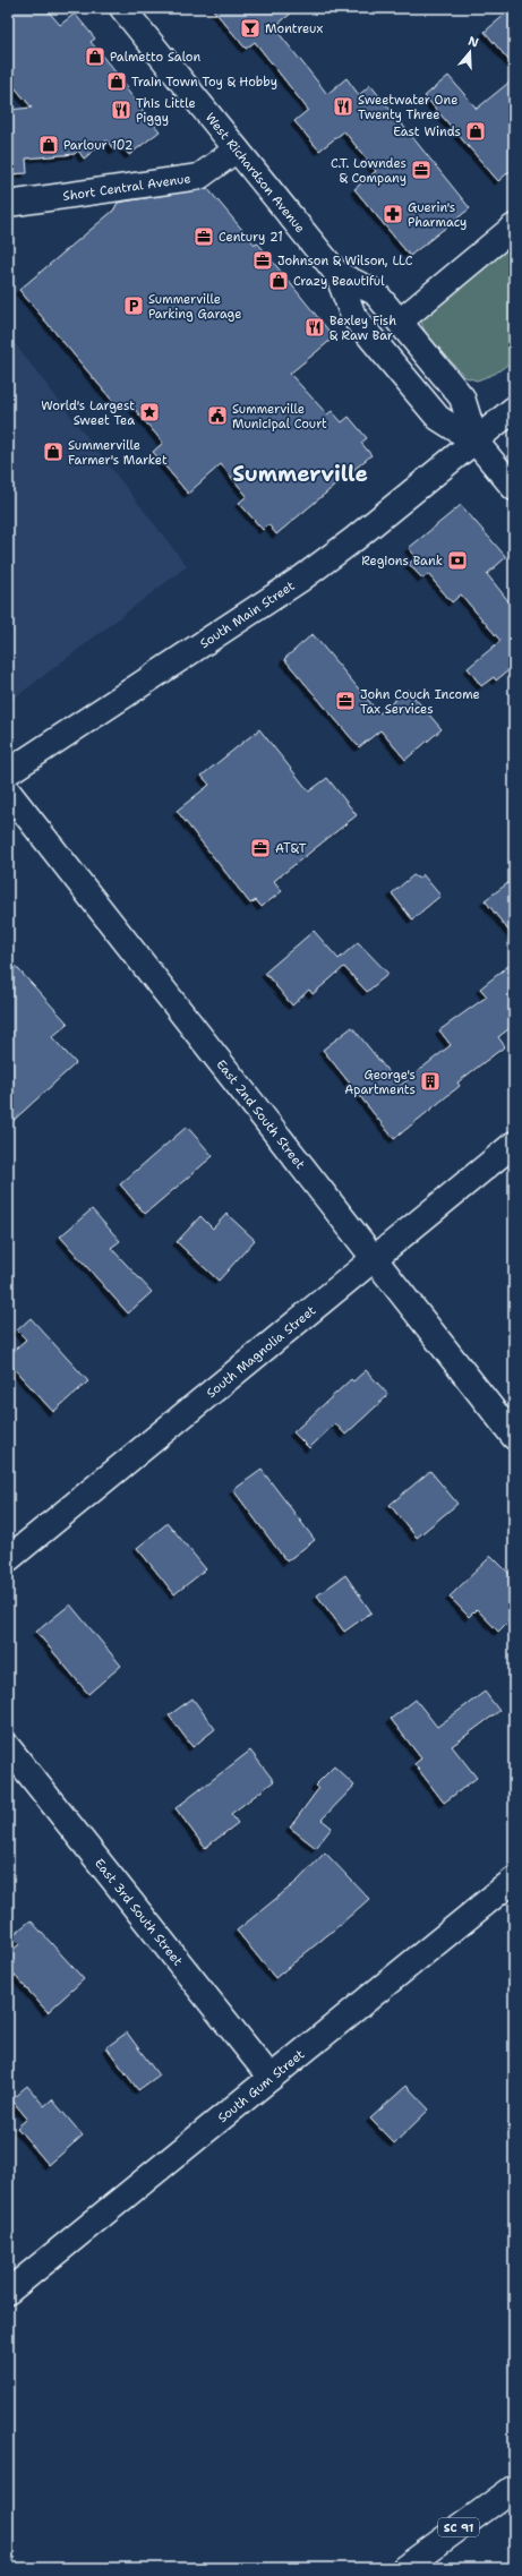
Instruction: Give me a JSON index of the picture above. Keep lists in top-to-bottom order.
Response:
{
  "streets": {
    "street": [
      "West Richardson Avenue",
      "Short Central Avenue",
      "South Main Street",
      "East 2nd South Street",
      "South Magnolia Street",
      "East 3rd South Street",
      "South Gum Street",
      "SC 91"
    ]
  },
  "crossings": [
    ["West Richardson Avenue", "Short Central Avenue"],
    ["West Richardson Avenue", "South Main Street"],
    ["East 2nd South Street", "South Magnolia Street"],
    ["East 3rd South Street", "South Gum Street"]
  ],
  "districts": ["Summerville"],
  "places": {
    "bar": ["Montreux"],
    "shop": [
      "Palmetto Salon",
      "Train Town Toy & Hobby",
      "East Winds",
      "Parlour 102",
      "Crazy Beautiful",
      "Summerville Farmer's Market"
    ],
    "restaurant": ["Sweetwater One Twenty Three", "This Little Piggy", "Bexley Fish & Raw Bar"],
    "office": [
      "C.T. Lowndes & Company",
      "Century 21",
      "Johnson & Wilson, LLC",
      "John Couch Income Tax Services",
      "AT&T"
    ],
    "pharmacy": ["Guerin's Pharmacy"],
    "parking": ["Summerville Parking Garage"],
    "place": ["World's Largest Sweet Tea"],
    "public building": ["Summerville Municipal Court"],
    "bank": ["Regions Bank"],
    "building": ["George's Apartments"]
  },
  "north": "top"
}
